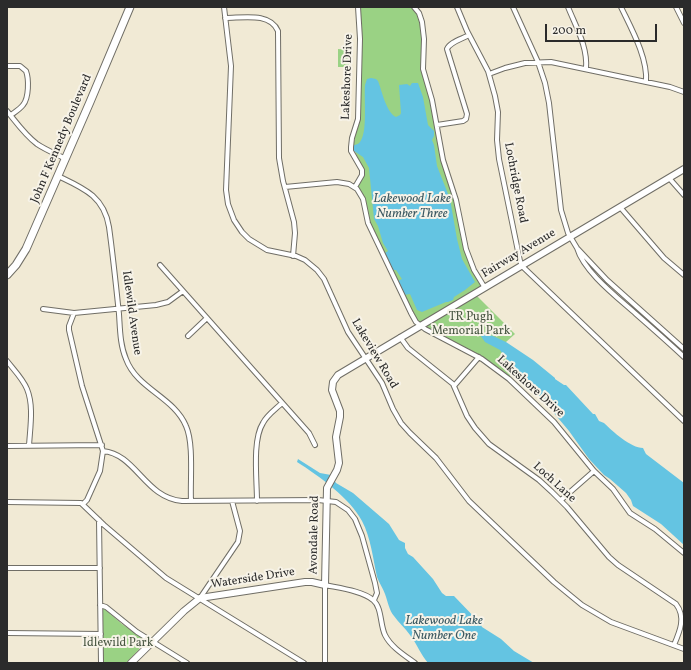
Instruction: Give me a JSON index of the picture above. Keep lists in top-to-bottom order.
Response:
{
  "streets": {
    "main road": ["John F Kennedy Boulevard"],
    "street": [
      "Lakeshore Drive",
      "Lochridge Road",
      "Fairway Avenue",
      "Idlewild Avenue",
      "Lakeview Road",
      "Loch Lane",
      "Avondale Road",
      "Waterside Drive"
    ]
  },
  "crossings": [
    ["Lakeshore Drive", "Fairway Avenue"],
    ["John F Kennedy Boulevard", "Idlewild Avenue"],
    ["Lochridge Road", "Fairway Avenue"],
    ["Fairway Avenue", "Lakeview Road"],
    ["Fairway Avenue", "Loch Lane"],
    ["Fairway Avenue", "Avondale Road"],
    ["Lakeview Road", "Loch Lane"],
    ["Lakeview Road", "Avondale Road"],
    ["Avondale Road", "Waterside Drive"]
  ],
  "water": ["Lakewood Lake Number Three", "Lakewood Lake Number One"],
  "parks": ["TR Pugh Memorial Park", "Idlewild Park"],
  "scale_bar": "200 m"
}
